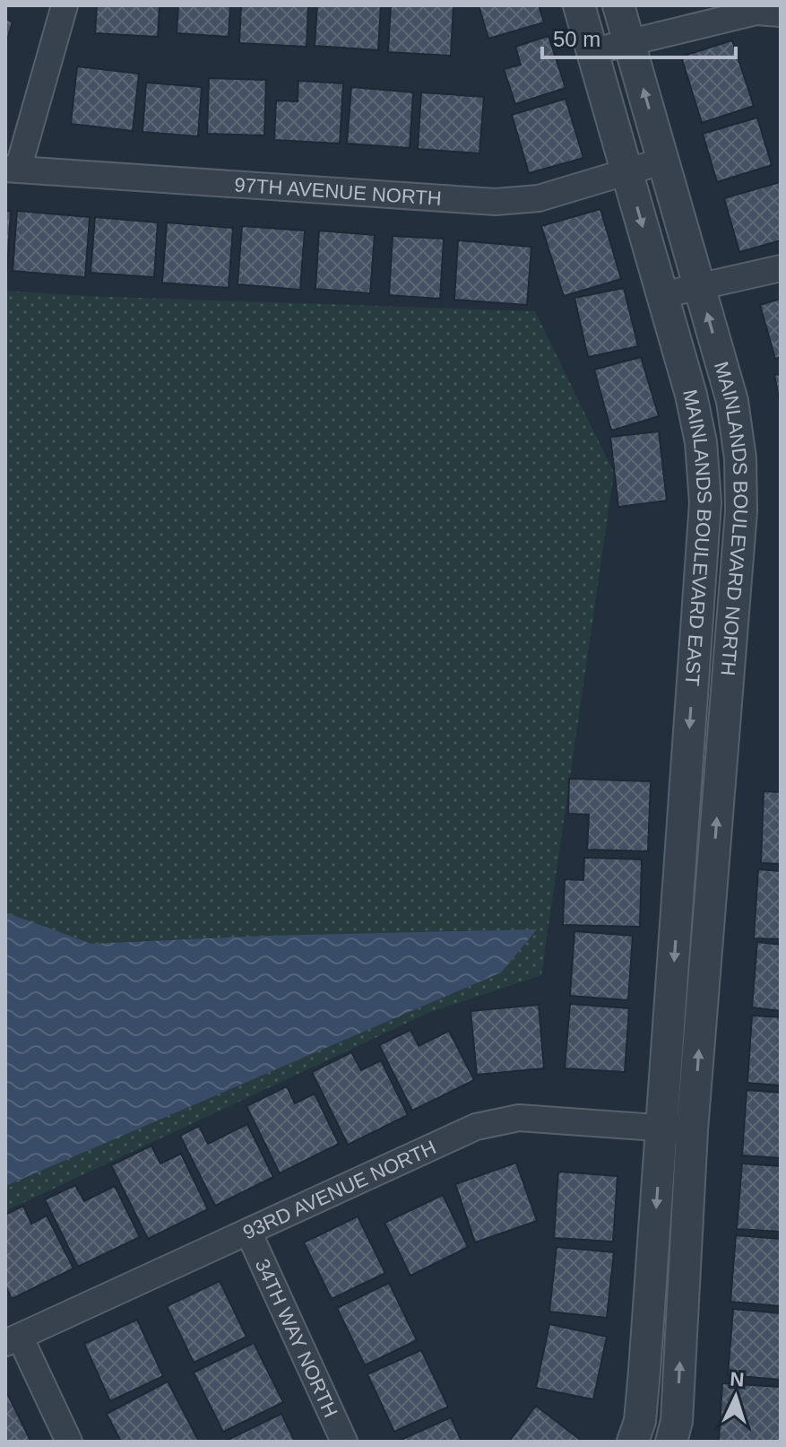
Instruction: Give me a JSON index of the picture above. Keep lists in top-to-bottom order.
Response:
{
  "streets": {
    "street": [
      "97TH AVENUE NORTH",
      "MAINLANDS BOULEVARD NORTH",
      "MAINLANDS BOULEVARD EAST",
      "93RD AVENUE NORTH",
      "34TH WAY NORTH"
    ]
  },
  "crossings": [
    ["97TH AVENUE NORTH", "MAINLANDS BOULEVARD NORTH"],
    ["97TH AVENUE NORTH", "MAINLANDS BOULEVARD EAST"],
    ["MAINLANDS BOULEVARD NORTH", "MAINLANDS BOULEVARD EAST"],
    ["MAINLANDS BOULEVARD NORTH", "93RD AVENUE NORTH"],
    ["MAINLANDS BOULEVARD EAST", "93RD AVENUE NORTH"],
    ["93RD AVENUE NORTH", "34TH WAY NORTH"]
  ],
  "one_way": ["MAINLANDS BOULEVARD NORTH", "MAINLANDS BOULEVARD EAST"],
  "scale_bar": "50 m",
  "north": "top"
}
